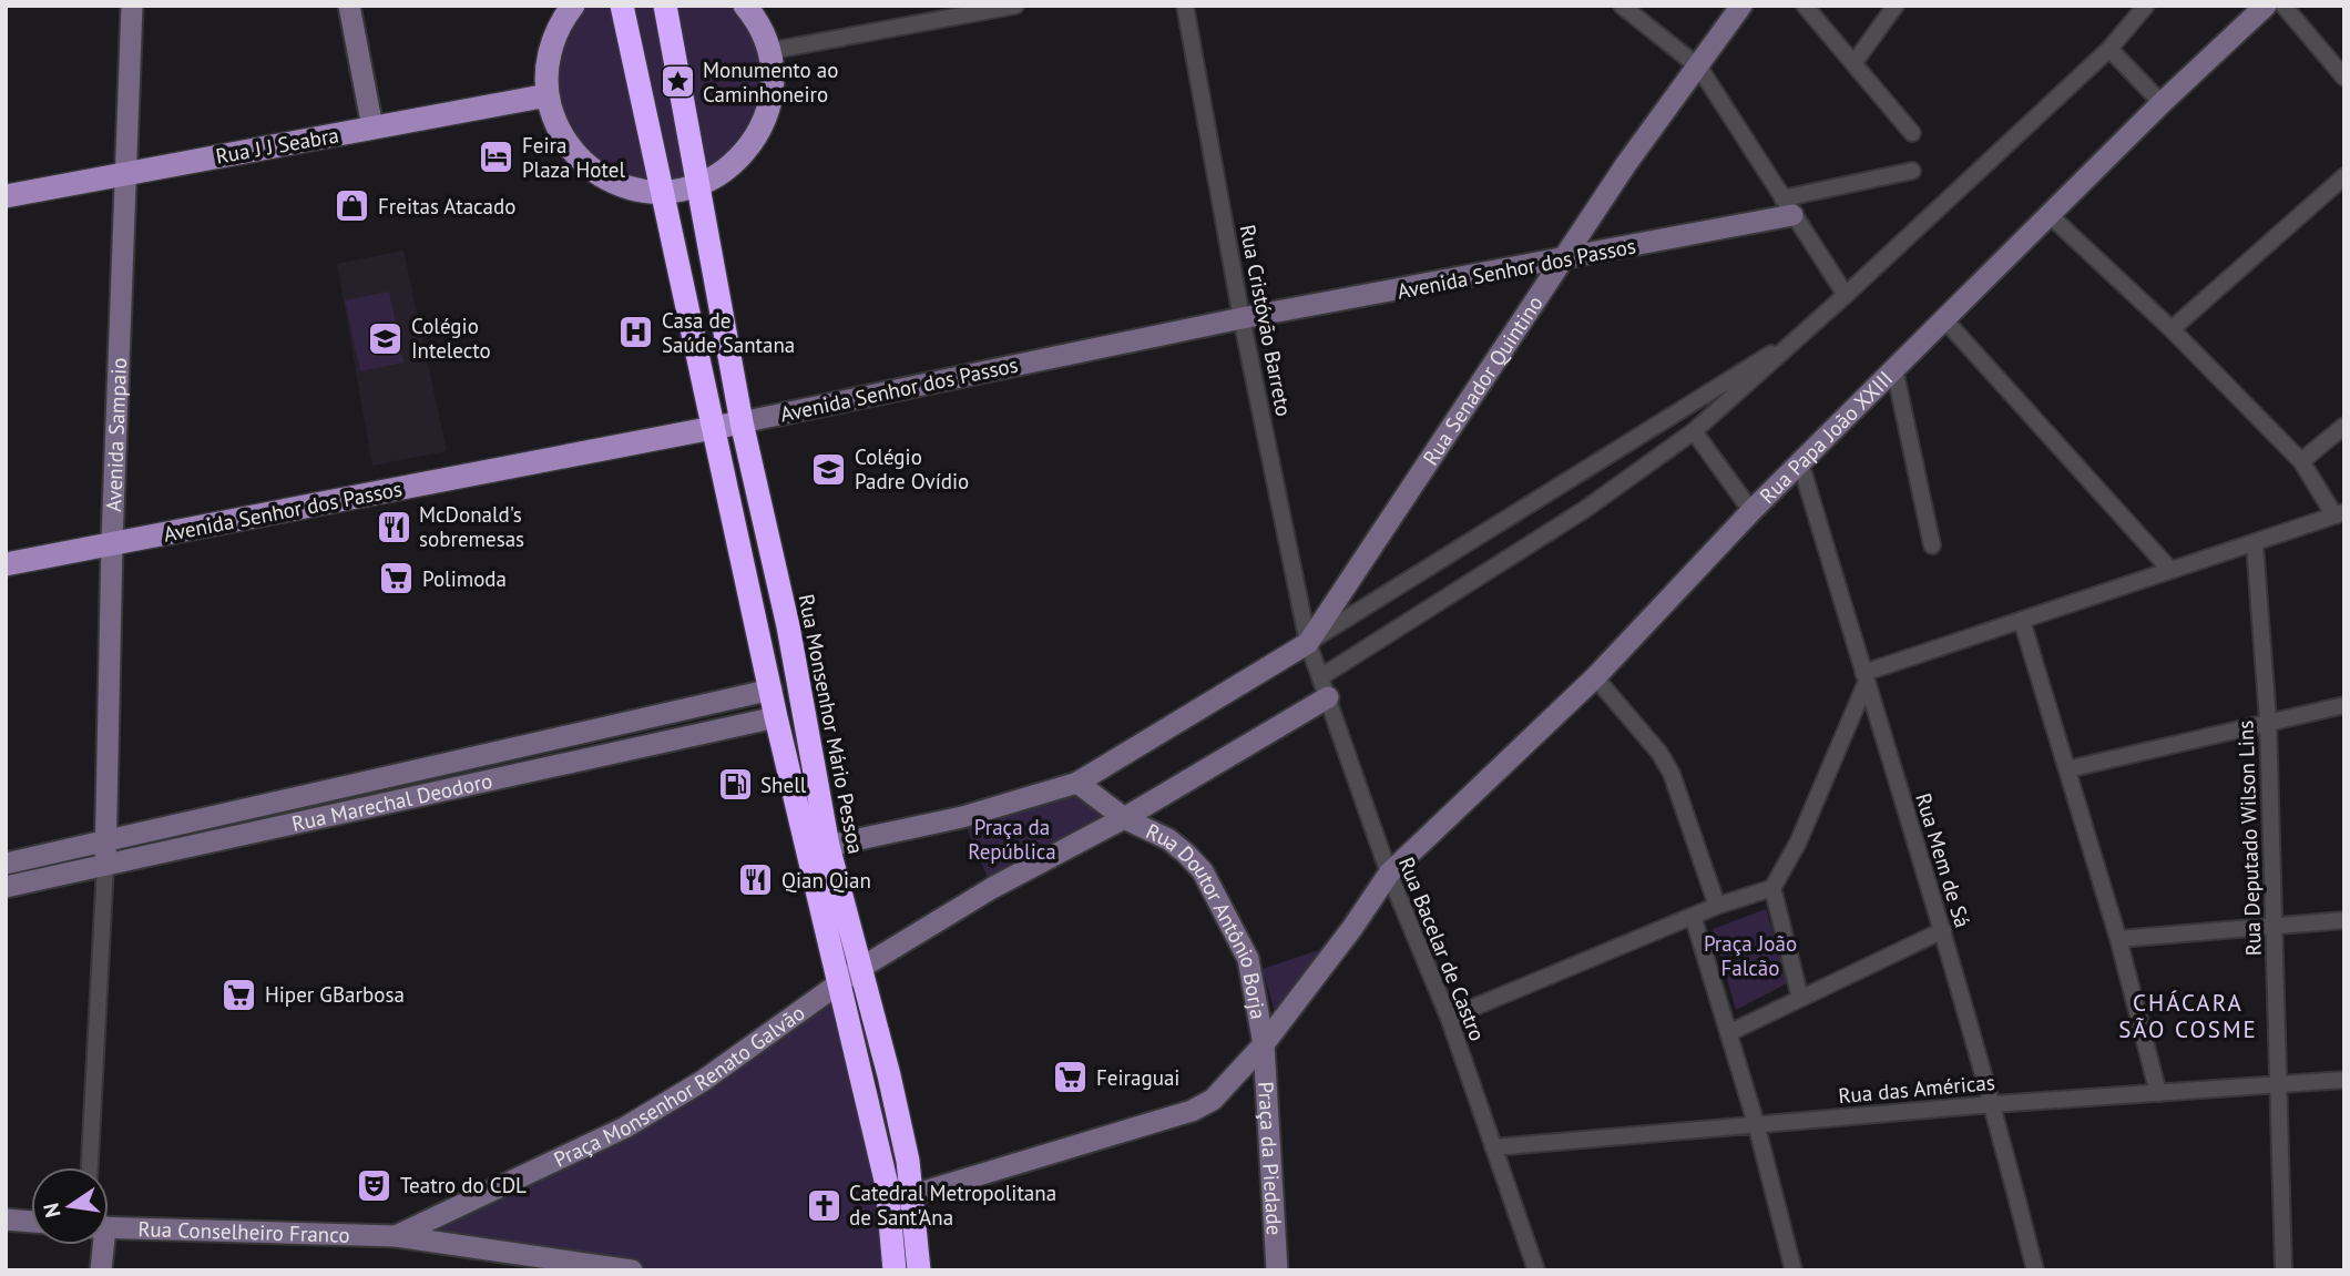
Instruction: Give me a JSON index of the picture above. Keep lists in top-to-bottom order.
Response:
{
  "streets": {
    "highway": ["Rua Monsenhor Mário Pessoa"],
    "main road": ["Rua J J Seabra", "Avenida Senhor dos Passos"],
    "street": [
      "Rua Cristóvão Barreto",
      "Rua Senador Quintino",
      "Avenida Sampaio",
      "Rua Papa João XXIII",
      "Rua Marechal Deodoro",
      "Rua Deputado Wilson Lins",
      "Rua Mem de Sá",
      "Rua Doutor Antônio Borja",
      "Rua Bacelar de Castro",
      "Praça Monsenhor Renato Galvão",
      "Rua das Américas",
      "Praça da Piedade",
      "Rua Conselheiro Franco"
    ]
  },
  "crossings": [
    ["Rua J J Seabra", "Avenida Sampaio"],
    ["Avenida Senhor dos Passos", "Rua Cristóvão Barreto"],
    ["Avenida Senhor dos Passos", "Rua Senador Quintino"],
    ["Avenida Senhor dos Passos", "Avenida Sampaio"],
    ["Avenida Senhor dos Passos", "Rua Monsenhor Mário Pessoa"],
    ["Rua Cristóvão Barreto", "Rua Senador Quintino"],
    ["Rua Cristóvão Barreto", "Rua Bacelar de Castro"],
    ["Rua Senador Quintino", "Rua Bacelar de Castro"],
    ["Avenida Sampaio", "Rua Marechal Deodoro"],
    ["Rua Papa João XXIII", "Rua Monsenhor Mário Pessoa"],
    ["Rua Papa João XXIII", "Rua Mem de Sá"],
    ["Rua Papa João XXIII", "Rua Doutor Antônio Borja"],
    ["Rua Papa João XXIII", "Rua Bacelar de Castro"],
    ["Rua Papa João XXIII", "Praça da Piedade"],
    ["Rua Deputado Wilson Lins", "Rua das Américas"],
    ["Rua Mem de Sá", "Rua das Américas"],
    ["Rua Doutor Antônio Borja", "Praça da Piedade"],
    ["Rua Bacelar de Castro", "Rua das Américas"],
    ["Praça Monsenhor Renato Galvão", "Rua Conselheiro Franco"]
  ],
  "districts": ["CHÁCARA SÃO COSME"],
  "parks": ["Praça da República", "Praça João Falcão"],
  "places": {
    "place": ["Monumento ao Caminhoneiro"],
    "hotel": ["Feira Plaza Hotel"],
    "shop": ["Freitas Atacado"],
    "hospital": ["Casa de Saúde Santana"],
    "school or university": ["Colégio Intelecto", "Colégio Padre Ovídio"],
    "restaurant": ["McDonald's sobremesas", "Qian Qian"],
    "supermarket": ["Polimoda", "Hiper GBarbosa", "Feiraguai"],
    "fuel station": ["Shell"],
    "theatre": ["Teatro do CDL"],
    "church": ["Catedral Metropolitana de Sant'Ana"]
  },
  "north": "left"
}
